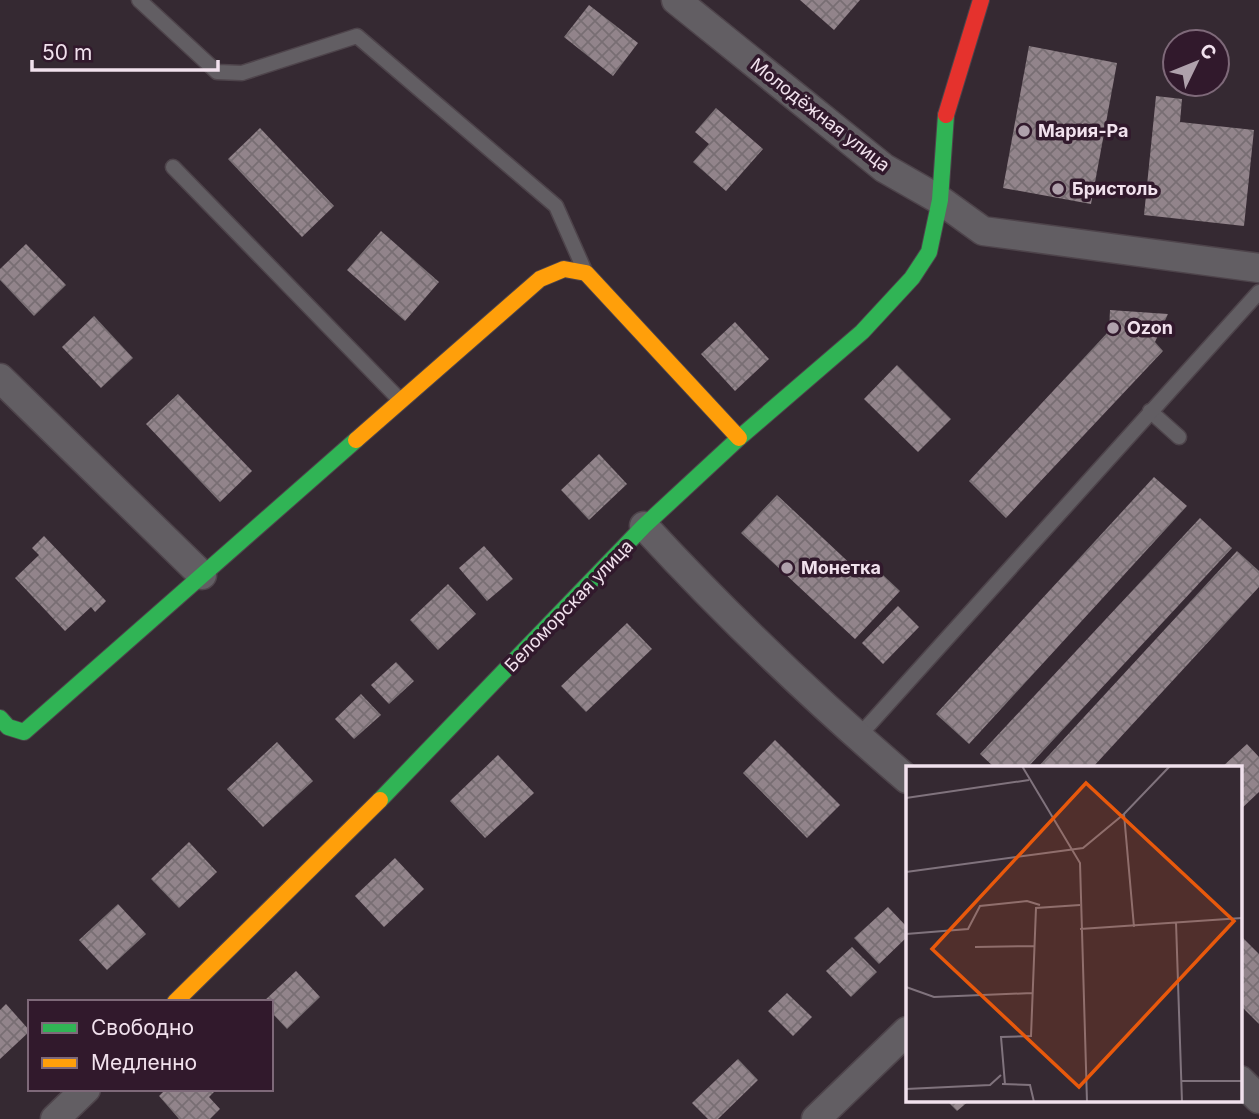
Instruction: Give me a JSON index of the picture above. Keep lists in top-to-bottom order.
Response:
{
  "streets": {
    "street": ["Молодёжная улица", "Беломорская улица"]
  },
  "crossings": [
    ["Молодёжная улица", "Беломорская улица"]
  ],
  "places": [
    "Мария-Ра",
    "Бристоль",
    "Ozon",
    "Монетка"
  ],
  "legend": ["Свободно", "Медленно"],
  "scale_bar": "50 m",
  "north": "top right"
}
